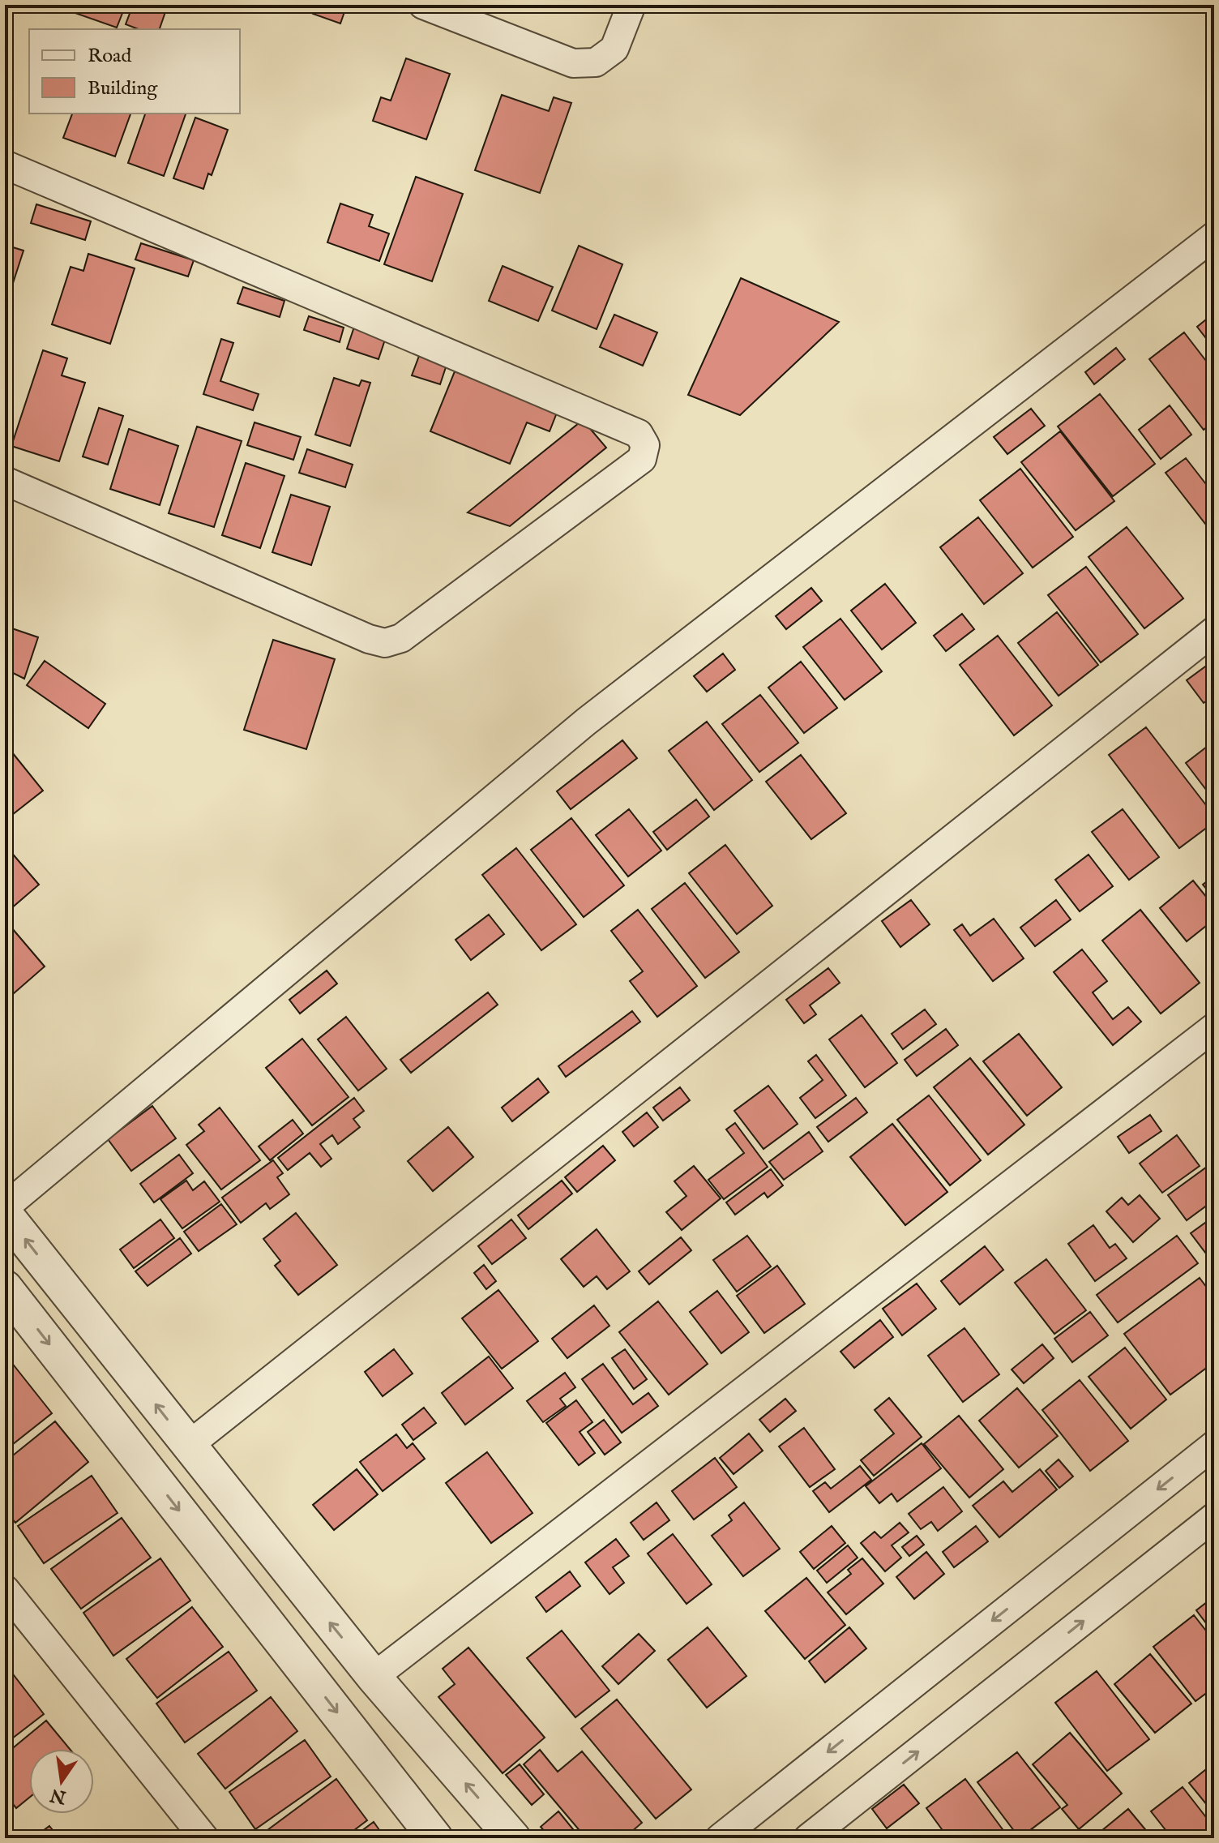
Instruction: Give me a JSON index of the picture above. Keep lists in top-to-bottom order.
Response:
{
  "legend": ["Road", "Building"],
  "north": "bottom"
}
